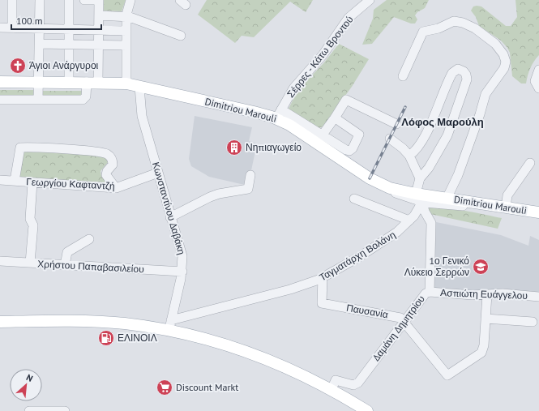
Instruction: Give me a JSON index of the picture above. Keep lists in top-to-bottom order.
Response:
{
  "streets": {
    "main road": ["Dimitriou Marouli"],
    "street": [
      "Σέρρες - Κάτω Βροντού",
      "Γεωργίου Καφταντζή",
      "Κωνσταντίνου Δαβάκη",
      "Ταγματάρχη Βολάνη",
      "Χρήστου Παπαβασιλείου",
      "Ασπιώτη Ευάγγελου",
      "Παυσανία",
      "Δαμάνη Δημητρίου"
    ]
  },
  "crossings": [
    ["Σέρρες - Κάτω Βροντού", "Dimitriou Marouli"],
    ["Dimitriou Marouli", "Κωνσταντίνου Δαβάκη"],
    ["Dimitriou Marouli", "Ταγματάρχη Βολάνη"],
    ["Dimitriou Marouli", "Δαμάνη Δημητρίου"],
    ["Γεωργίου Καφταντζή", "Κωνσταντίνου Δαβάκη"],
    ["Κωνσταντίνου Δαβάκη", "Ταγματάρχη Βολάνη"],
    ["Κωνσταντίνου Δαβάκη", "Χρήστου Παπαβασιλείου"],
    ["Ταγματάρχη Βολάνη", "Παυσανία"],
    ["Ταγματάρχη Βολάνη", "Δαμάνη Δημητρίου"],
    ["Ασπιώτη Ευάγγελου", "Δαμάνη Δημητρίου"],
    ["Παυσανία", "Δαμάνη Δημητρίου"]
  ],
  "districts": ["Λόφος Μαρούλη"],
  "places": {
    "church": ["Άγιοι Ανάργυροι"],
    "building": ["Νηπιαγωγείο"],
    "school or university": ["1ο Γενικό Λύκειο Σερρών"],
    "fuel station": ["ΕΛΙΝΟΙΛ"],
    "supermarket": ["Discount Markt"]
  },
  "scale_bar": "100 m",
  "north": "top right"
}
